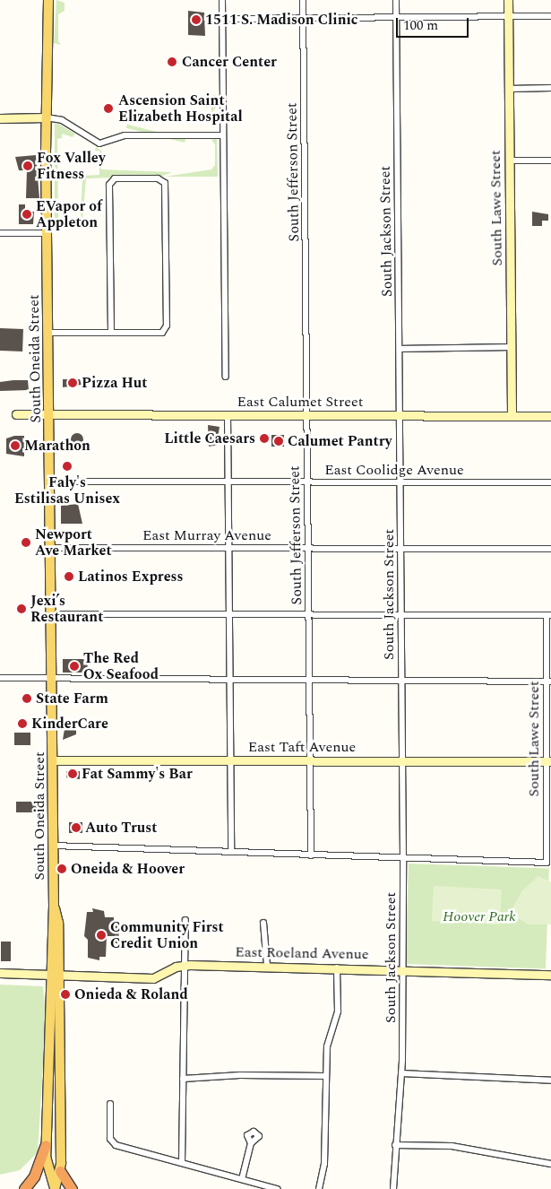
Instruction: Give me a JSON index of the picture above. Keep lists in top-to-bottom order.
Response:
{
  "streets": {
    "main road": ["South Oneida Street"],
    "street": [
      "South Jefferson Street",
      "South Lawe Street",
      "South Jackson Street",
      "East Calumet Street",
      "East Coolidge Avenue",
      "East Murray Avenue",
      "East Taft Avenue",
      "East Roeland Avenue"
    ]
  },
  "crossings": [
    ["South Jefferson Street", "East Calumet Street"],
    ["South Jefferson Street", "East Coolidge Avenue"],
    ["South Jefferson Street", "East Murray Avenue"],
    ["South Jefferson Street", "East Taft Avenue"],
    ["South Lawe Street", "South Jackson Street"],
    ["South Lawe Street", "East Calumet Street"],
    ["South Lawe Street", "East Taft Avenue"],
    ["South Jackson Street", "East Calumet Street"],
    ["South Jackson Street", "East Coolidge Avenue"],
    ["South Jackson Street", "East Murray Avenue"],
    ["South Jackson Street", "East Taft Avenue"],
    ["South Jackson Street", "East Roeland Avenue"],
    ["South Oneida Street", "East Calumet Street"],
    ["South Oneida Street", "East Coolidge Avenue"],
    ["South Oneida Street", "East Murray Avenue"],
    ["South Oneida Street", "East Taft Avenue"],
    ["South Oneida Street", "East Roeland Avenue"]
  ],
  "parks": ["Hoover Park"],
  "places": [
    "1511 S. Madison Clinic",
    "Cancer Center",
    "Ascension Saint Elizabeth Hospital",
    "Fox Valley Fitness",
    "EVapor of Appleton",
    "Pizza Hut",
    "Little Caesars",
    "Calumet Pantry",
    "Marathon",
    "Faly's Estilisas Unisex",
    "Newport Ave Market",
    "Latinos Express",
    "Jexi’s Restaurant",
    "The Red Ox Seafood",
    "State Farm",
    "KinderCare",
    "Fat Sammy's Bar",
    "Auto Trust",
    "Oneida & Hoover",
    "Community First Credit Union",
    "Onieda & Roland"
  ],
  "scale_bar": "100 m"
}
